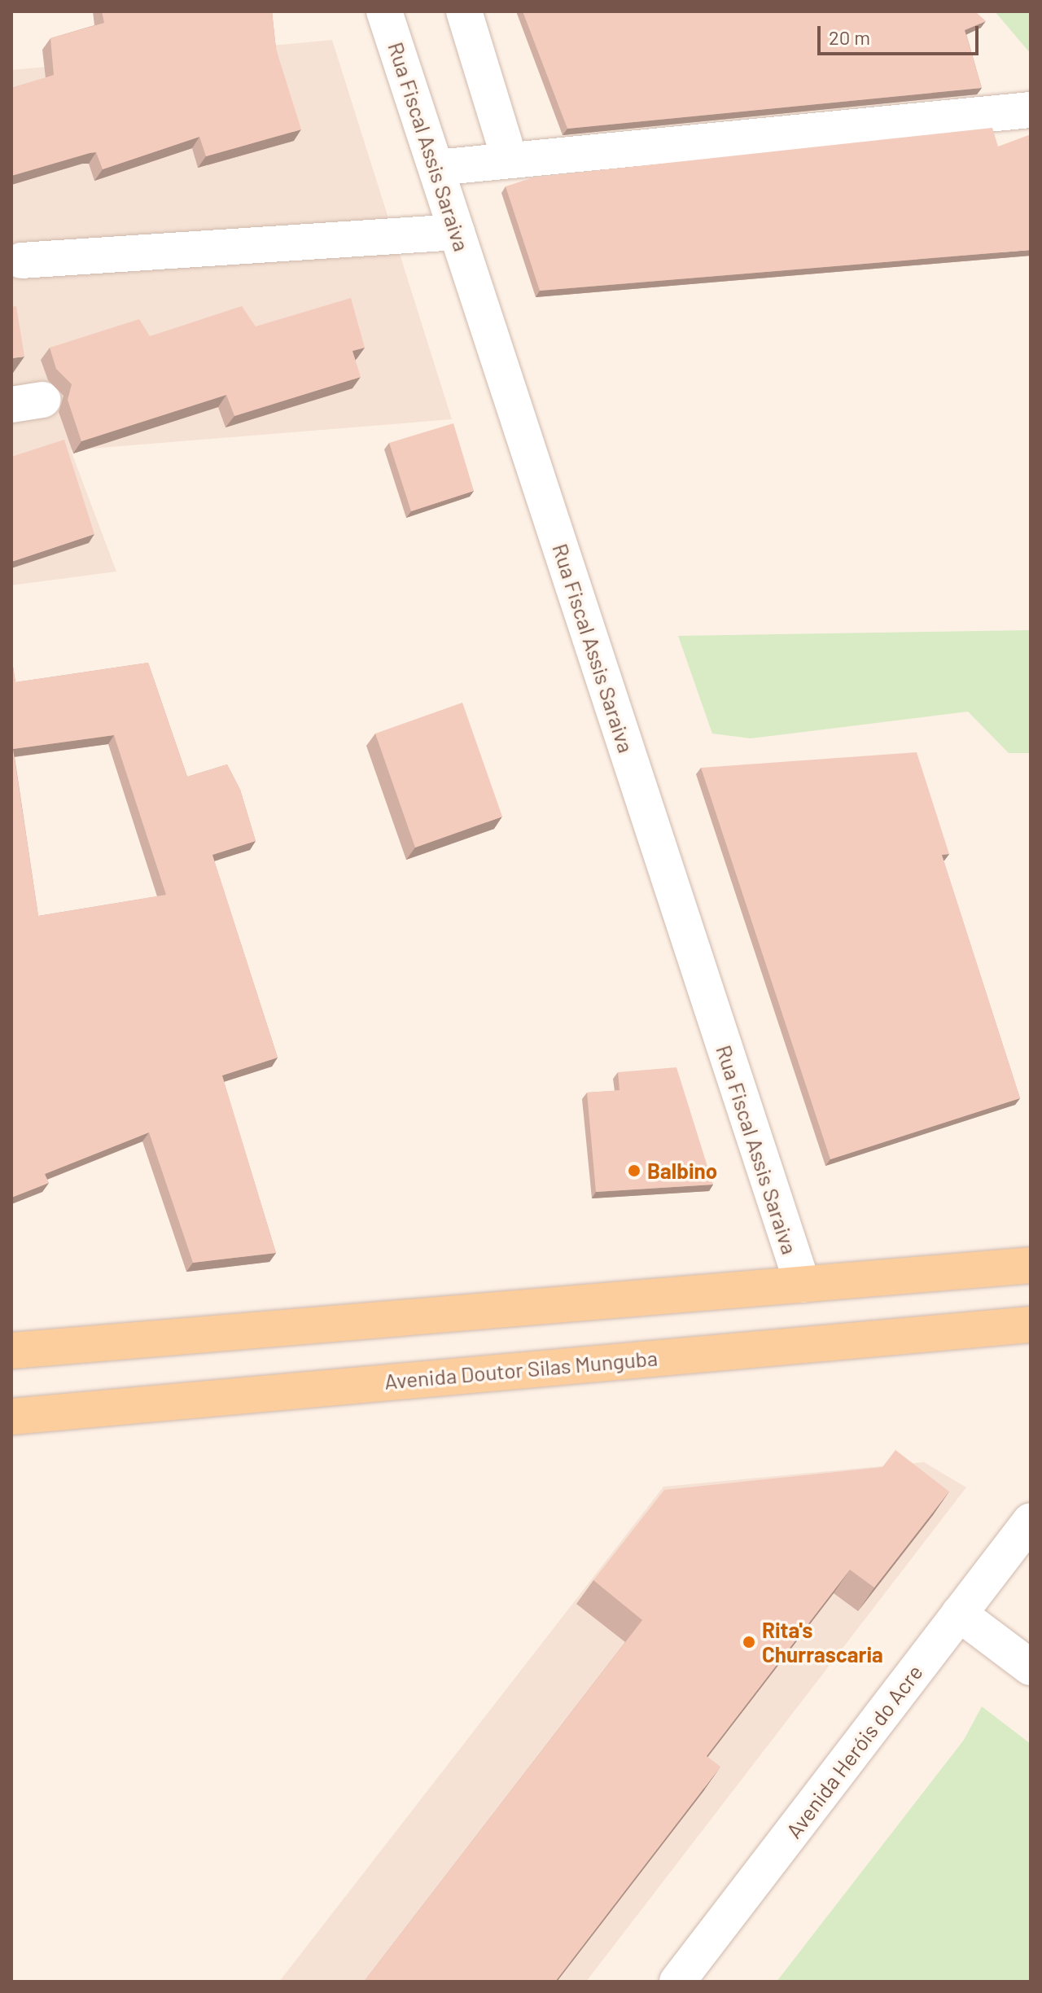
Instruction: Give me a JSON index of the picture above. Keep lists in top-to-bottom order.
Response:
{
  "streets": {
    "main road": ["Avenida Doutor Silas Munguba"],
    "street": ["Rua Fiscal Assis Saraiva", "Avenida Heróis do Acre"]
  },
  "places": ["Balbino", "Rita's Churrascaria"],
  "scale_bar": "20 m"
}
